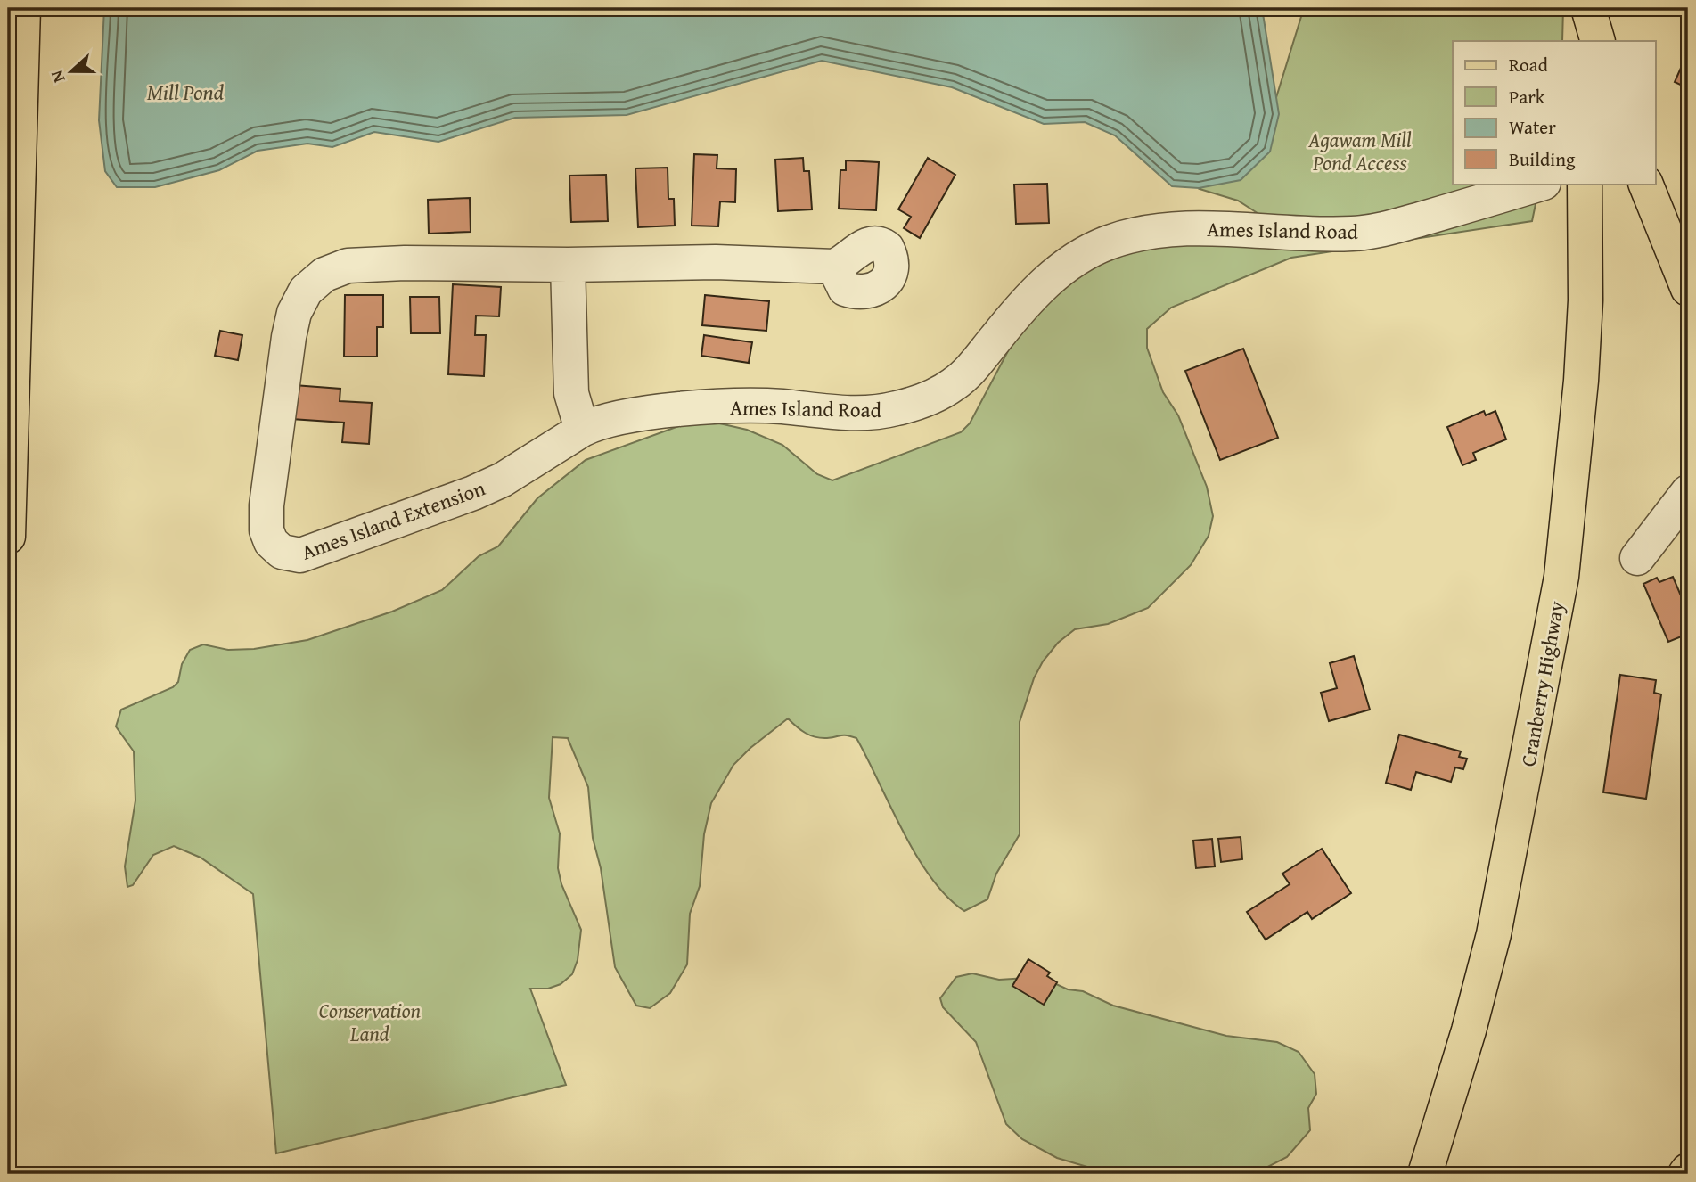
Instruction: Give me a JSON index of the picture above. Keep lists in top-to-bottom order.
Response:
{
  "streets": {
    "main road": ["Cranberry Highway"],
    "street": ["Ames Island Road", "Ames Island Extension"]
  },
  "crossings": [
    ["Ames Island Road", "Ames Island Extension"]
  ],
  "water": ["Mill Pond"],
  "parks": ["Agawam Mill Pond Access", "Conservation Land"],
  "legend": [
    "Road",
    "Park",
    "Water",
    "Building"
  ],
  "north": "left"
}
